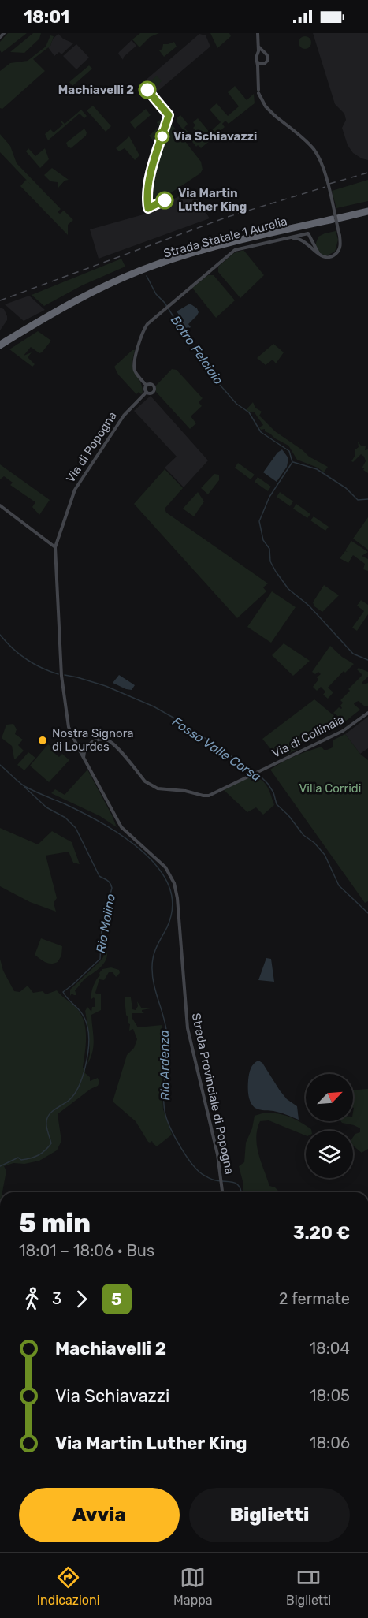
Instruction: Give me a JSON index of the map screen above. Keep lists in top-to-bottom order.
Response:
{
  "streets": {
    "highway": ["Strada Statale 1 Aurelia"],
    "main road": ["Via di Popogna", "Via di Collinaia", "Strada Provinciale di Popogna"]
  },
  "water": [
    "Botro Felciaio",
    "Fosso Valle Corsa",
    "Rio Molino",
    "Rio Ardenza"
  ],
  "parks": ["Villa Corridi"],
  "places": [
    "Machiavelli 2",
    "Via Schiavazzi",
    "Via Martin Luther King",
    "Nostra Signora di Lourdes"
  ],
  "lines": ["bus line 5"],
  "north": "top right",
  "page": {
    "status": "18:01",
    "heading": ["5 min", "18:01 – 18:06 · Bus", "3.20 €"],
    "legs": ["3", "5", "2 fermate"],
    "list": [
      {
        "name": "Machiavelli 2",
        "value": "18:04"
      },
      {
        "name": "Via Schiavazzi",
        "value": "18:05"
      },
      {
        "name": "Via Martin Luther King",
        "value": "18:06"
      }
    ],
    "buttons": ["Avvia", "Biglietti"],
    "tabs": ["Indicazioni", "Mappa", "Biglietti"]
  }
}
